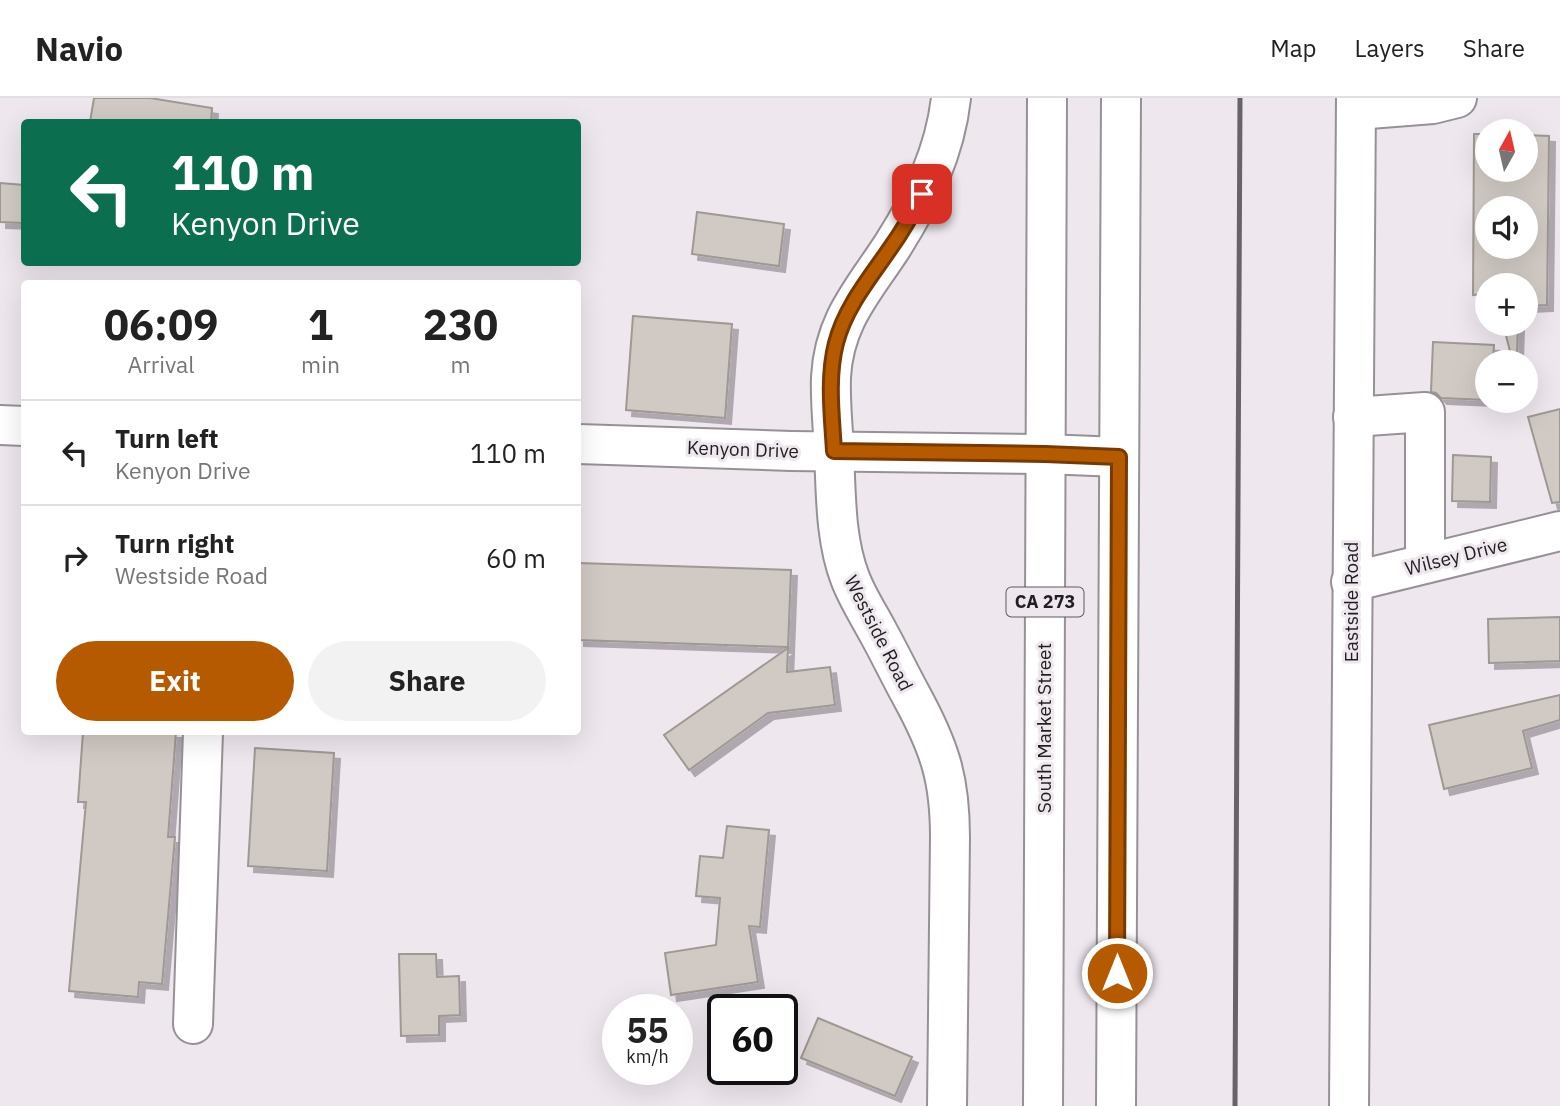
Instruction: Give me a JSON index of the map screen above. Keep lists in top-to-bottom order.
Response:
{
  "streets": {
    "street": [
      "Kenyon Drive",
      "Wilsey Drive",
      "CA 273",
      "Eastside Road",
      "Westside Road",
      "South Market Street"
    ]
  },
  "crossings": [
    ["Kenyon Drive", "Westside Road"],
    ["Kenyon Drive", "South Market Street"],
    ["Wilsey Drive", "Eastside Road"]
  ],
  "north": "top",
  "page": {
    "header": "Navio",
    "nav": ["Map", "Layers", "Share"],
    "map_buttons": ["+", "−"],
    "turn": ["110 m", "Kenyon Drive"],
    "eta": [
      "06:09",
      "Arrival",
      "1",
      "min",
      "230",
      "m"
    ],
    "list": [
      {
        "name": "Turn left",
        "note": "Kenyon Drive",
        "value": "110 m"
      },
      {
        "name": "Turn right",
        "note": "Westside Road",
        "value": "60 m"
      }
    ],
    "buttons": ["Exit", "Share"],
    "speed": "55 km/h",
    "limit": "60"
  }
}
